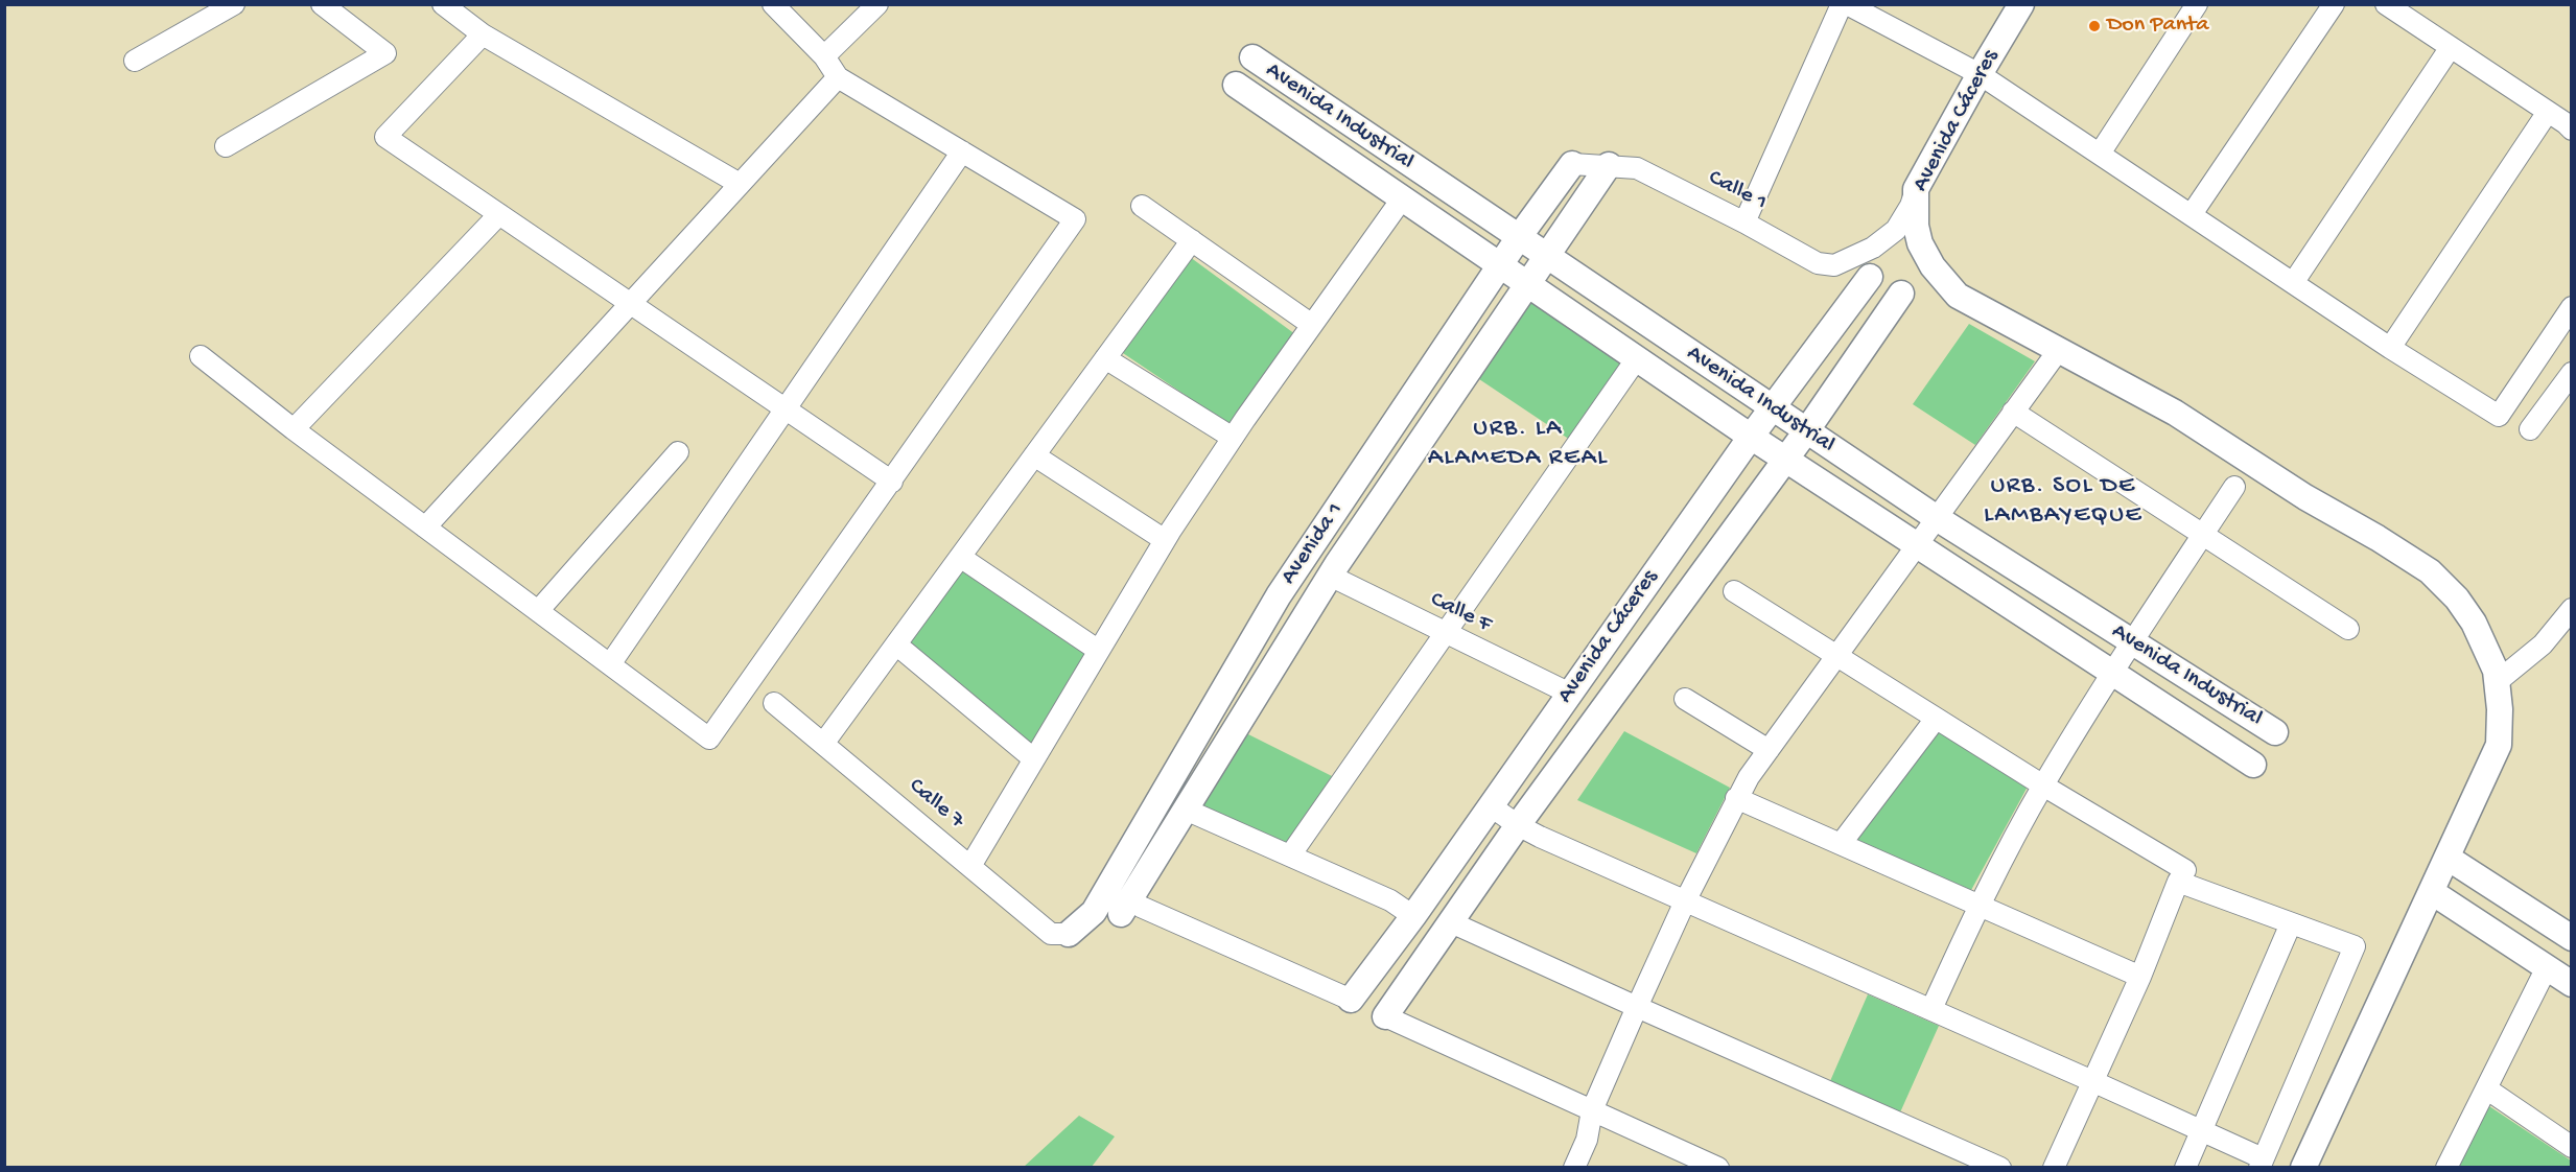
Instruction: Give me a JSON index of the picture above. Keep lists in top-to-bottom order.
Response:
{
  "streets": {
    "street": [
      "Avenida Industrial",
      "Avenida Cáceres",
      "Calle 1",
      "Avenida 1",
      "Calle F",
      "Calle 7"
    ]
  },
  "crossings": [
    ["Avenida Industrial", "Avenida Cáceres"],
    ["Avenida Industrial", "Avenida 1"],
    ["Avenida Cáceres", "Calle 1"],
    ["Avenida Cáceres", "Calle F"],
    ["Calle 1", "Avenida 1"],
    ["Avenida 1", "Calle F"],
    ["Avenida 1", "Calle 7"]
  ],
  "districts": ["URB. LA ALAMEDA REAL", "URB. SOL DE LAMBAYEQUE"],
  "places": ["Don Panta"]
}
